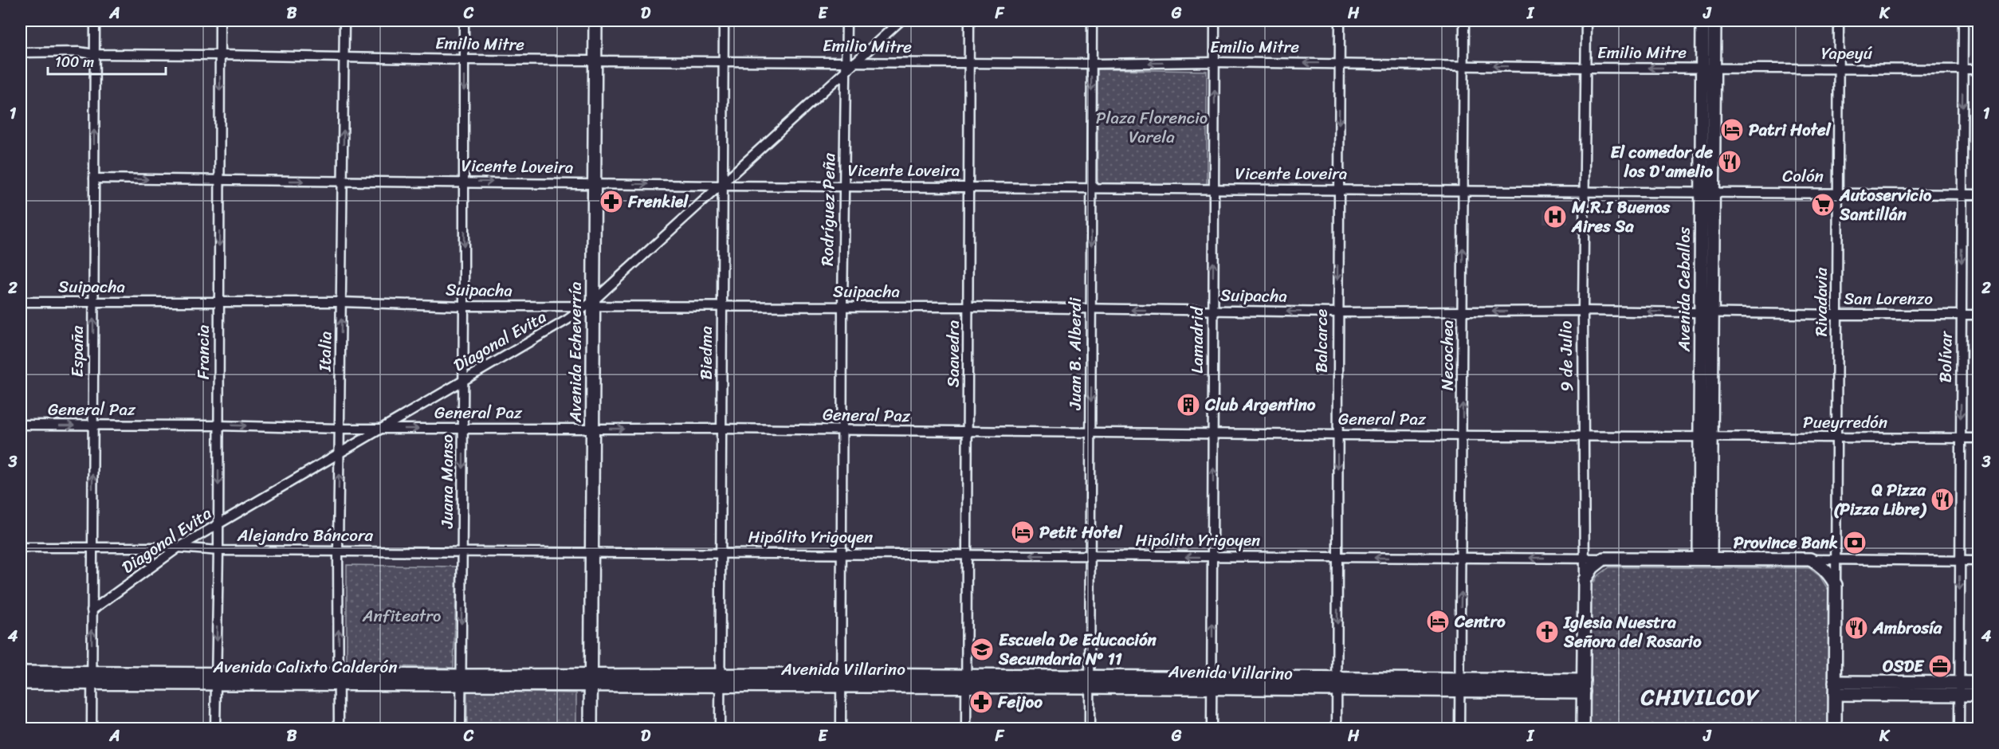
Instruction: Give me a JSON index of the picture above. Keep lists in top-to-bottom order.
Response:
{
  "streets": {
    "main road": [
      "Avenida Ceballos",
      "Rivadavia",
      "Avenida Echeverría",
      "9 de Julio",
      "Hipólito Yrigoyen",
      "Avenida Calixto Calderón",
      "Avenida Villarino"
    ],
    "street": [
      "Emilio Mitre",
      "Yapeyú",
      "Vicente Loveira",
      "Colón",
      "Rodríguez Peña",
      "Suipacha",
      "San Lorenzo",
      "Lamadrid",
      "Diagonal Evita",
      "Balcarce",
      "España",
      "Italia",
      "Francia",
      "Biedma",
      "Saavedra",
      "Juan B. Alberdi",
      "Necochea",
      "Bolívar",
      "General Paz",
      "Pueyrredón",
      "Juana Manso",
      "Alejandro Báncora"
    ]
  },
  "crossings": [
    ["Emilio Mitre", "Yapeyú"],
    ["Emilio Mitre", "Rodríguez Peña"],
    ["Emilio Mitre", "Avenida Ceballos"],
    ["Emilio Mitre", "Lamadrid"],
    ["Emilio Mitre", "Diagonal Evita"],
    ["Emilio Mitre", "Balcarce"],
    ["Emilio Mitre", "España"],
    ["Emilio Mitre", "Italia"],
    ["Emilio Mitre", "Francia"],
    ["Emilio Mitre", "Avenida Echeverría"],
    ["Emilio Mitre", "Biedma"],
    ["Emilio Mitre", "Saavedra"],
    ["Emilio Mitre", "Juan B. Alberdi"],
    ["Emilio Mitre", "Necochea"],
    ["Emilio Mitre", "9 de Julio"],
    ["Emilio Mitre", "Juana Manso"],
    ["Yapeyú", "Avenida Ceballos"],
    ["Yapeyú", "Rivadavia"],
    ["Yapeyú", "Bolívar"],
    ["Vicente Loveira", "Colón"],
    ["Vicente Loveira", "Rodríguez Peña"],
    ["Vicente Loveira", "Avenida Ceballos"],
    ["Vicente Loveira", "Lamadrid"],
    ["Vicente Loveira", "Diagonal Evita"],
    ["Vicente Loveira", "Balcarce"],
    ["Vicente Loveira", "España"],
    ["Vicente Loveira", "Italia"],
    ["Vicente Loveira", "Francia"],
    ["Vicente Loveira", "Avenida Echeverría"],
    ["Vicente Loveira", "Biedma"],
    ["Vicente Loveira", "Saavedra"],
    ["Vicente Loveira", "Juan B. Alberdi"],
    ["Vicente Loveira", "Necochea"],
    ["Vicente Loveira", "9 de Julio"],
    ["Vicente Loveira", "Juana Manso"],
    ["Colón", "Avenida Ceballos"],
    ["Colón", "Rivadavia"],
    ["Colón", "Bolívar"],
    ["Rodríguez Peña", "Suipacha"],
    ["Rodríguez Peña", "Diagonal Evita"],
    ["Rodríguez Peña", "General Paz"],
    ["Rodríguez Peña", "Hipólito Yrigoyen"],
    ["Rodríguez Peña", "Avenida Villarino"],
    ["Suipacha", "Avenida Ceballos"],
    ["Suipacha", "San Lorenzo"],
    ["Suipacha", "Lamadrid"],
    ["Suipacha", "Diagonal Evita"],
    ["Suipacha", "Balcarce"],
    ["Suipacha", "España"],
    ["Suipacha", "Italia"],
    ["Suipacha", "Francia"],
    ["Suipacha", "Avenida Echeverría"],
    ["Suipacha", "Biedma"],
    ["Suipacha", "Saavedra"],
    ["Suipacha", "Juan B. Alberdi"],
    ["Suipacha", "Necochea"],
    ["Suipacha", "9 de Julio"],
    ["Suipacha", "Juana Manso"],
    ["Avenida Ceballos", "San Lorenzo"],
    ["Avenida Ceballos", "General Paz"],
    ["Avenida Ceballos", "Pueyrredón"],
    ["Avenida Ceballos", "Hipólito Yrigoyen"],
    ["San Lorenzo", "Rivadavia"],
    ["San Lorenzo", "Bolívar"],
    ["Rivadavia", "Pueyrredón"],
    ["Lamadrid", "General Paz"],
    ["Lamadrid", "Hipólito Yrigoyen"],
    ["Lamadrid", "Avenida Villarino"],
    ["Diagonal Evita", "España"],
    ["Diagonal Evita", "Italia"],
    ["Diagonal Evita", "Francia"],
    ["Diagonal Evita", "Avenida Echeverría"],
    ["Diagonal Evita", "Biedma"],
    ["Diagonal Evita", "General Paz"],
    ["Diagonal Evita", "Juana Manso"],
    ["Diagonal Evita", "Alejandro Báncora"],
    ["Balcarce", "General Paz"],
    ["Balcarce", "Hipólito Yrigoyen"],
    ["Balcarce", "Avenida Villarino"],
    ["España", "General Paz"],
    ["España", "Alejandro Báncora"],
    ["España", "Avenida Calixto Calderón"],
    ["Italia", "General Paz"],
    ["Italia", "Alejandro Báncora"],
    ["Italia", "Avenida Calixto Calderón"],
    ["Francia", "General Paz"],
    ["Francia", "Alejandro Báncora"],
    ["Francia", "Avenida Calixto Calderón"],
    ["Avenida Echeverría", "General Paz"],
    ["Avenida Echeverría", "Alejandro Báncora"],
    ["Avenida Echeverría", "Hipólito Yrigoyen"],
    ["Avenida Echeverría", "Avenida Calixto Calderón"],
    ["Avenida Echeverría", "Avenida Villarino"],
    ["Biedma", "General Paz"],
    ["Biedma", "Hipólito Yrigoyen"],
    ["Biedma", "Avenida Villarino"],
    ["Saavedra", "General Paz"],
    ["Saavedra", "Hipólito Yrigoyen"],
    ["Saavedra", "Avenida Villarino"],
    ["Juan B. Alberdi", "General Paz"],
    ["Juan B. Alberdi", "Hipólito Yrigoyen"],
    ["Juan B. Alberdi", "Avenida Villarino"],
    ["Necochea", "General Paz"],
    ["Necochea", "Hipólito Yrigoyen"],
    ["Necochea", "Avenida Villarino"],
    ["9 de Julio", "General Paz"],
    ["9 de Julio", "Hipólito Yrigoyen"],
    ["9 de Julio", "Avenida Villarino"],
    ["Bolívar", "Pueyrredón"],
    ["General Paz", "Pueyrredón"],
    ["General Paz", "Juana Manso"],
    ["Juana Manso", "Alejandro Báncora"],
    ["Juana Manso", "Avenida Calixto Calderón"],
    ["Alejandro Báncora", "Hipólito Yrigoyen"],
    ["Avenida Calixto Calderón", "Avenida Villarino"]
  ],
  "one_way": [
    "Lamadrid",
    "Balcarce",
    "España",
    "Italia",
    "Francia",
    "Juan B. Alberdi",
    "Necochea",
    "Bolívar",
    "Juana Manso",
    "Hipólito Yrigoyen"
  ],
  "districts": ["CHIVILCOY"],
  "parks": ["Plaza Florencio Varela", "Anfiteatro"],
  "places": {
    "hotel": ["Patri Hotel", "Petit Hotel", "Centro"],
    "restaurant": ["El comedor de los D'amelio", "Q Pizza (Pizza Libre)", "Ambrosía"],
    "pharmacy": ["Frenkiel", "Feijoo"],
    "supermarket": ["Autoservicio Santillán"],
    "hospital": ["M.R.I Buenos Aires Sa"],
    "building": ["Club Argentino"],
    "bank": ["Province Bank"],
    "church": ["Iglesia Nuestra Señora del Rosario"],
    "school or university": ["Escuela De Educación Secundaria Nº 11"],
    "office": ["OSDE"]
  },
  "scale_bar": "100 m",
  "grid": {
    "columns": [
      "A",
      "B",
      "C",
      "D",
      "E",
      "F",
      "G",
      "H",
      "I",
      "J",
      "K"
    ],
    "rows": [
      "1",
      "2",
      "3",
      "4"
    ]
  }
}
